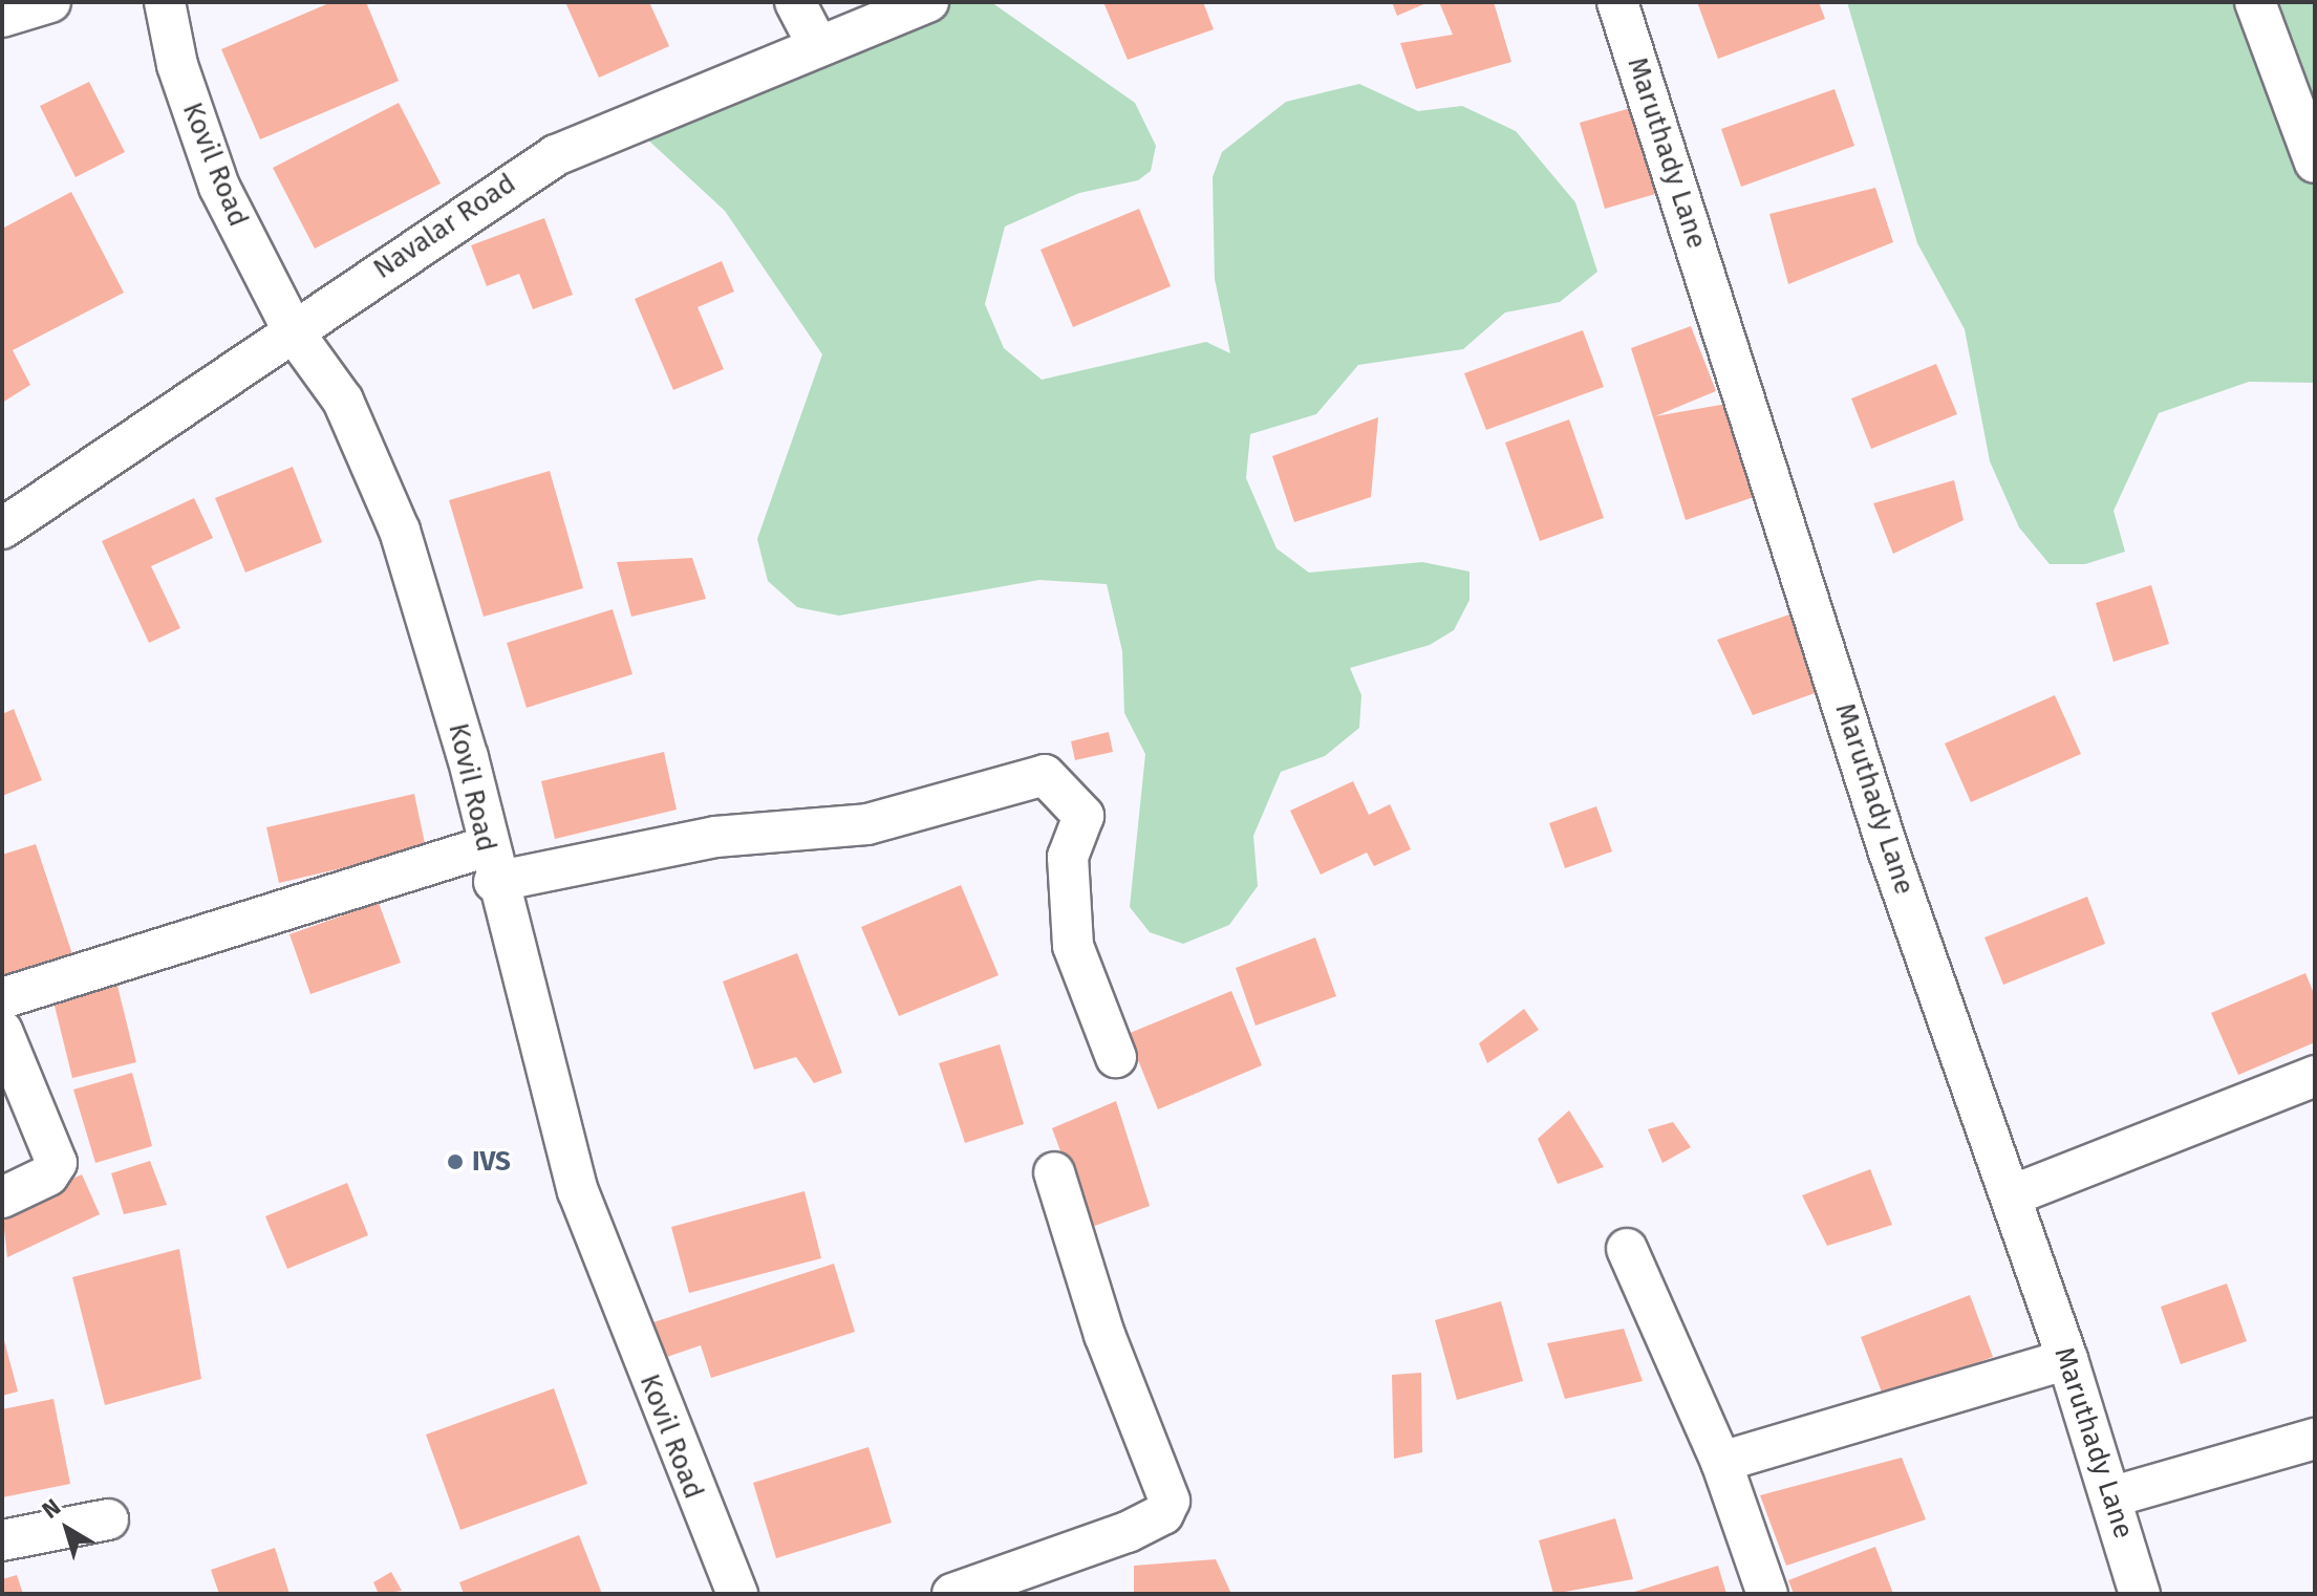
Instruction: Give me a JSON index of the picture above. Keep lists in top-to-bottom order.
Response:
{
  "streets": {
    "street": ["Maruthady Lane", "Kovil Road", "Navalar Road"]
  },
  "crossings": [
    ["Kovil Road", "Navalar Road"]
  ],
  "places": ["IVS"],
  "north": "top left"
}
